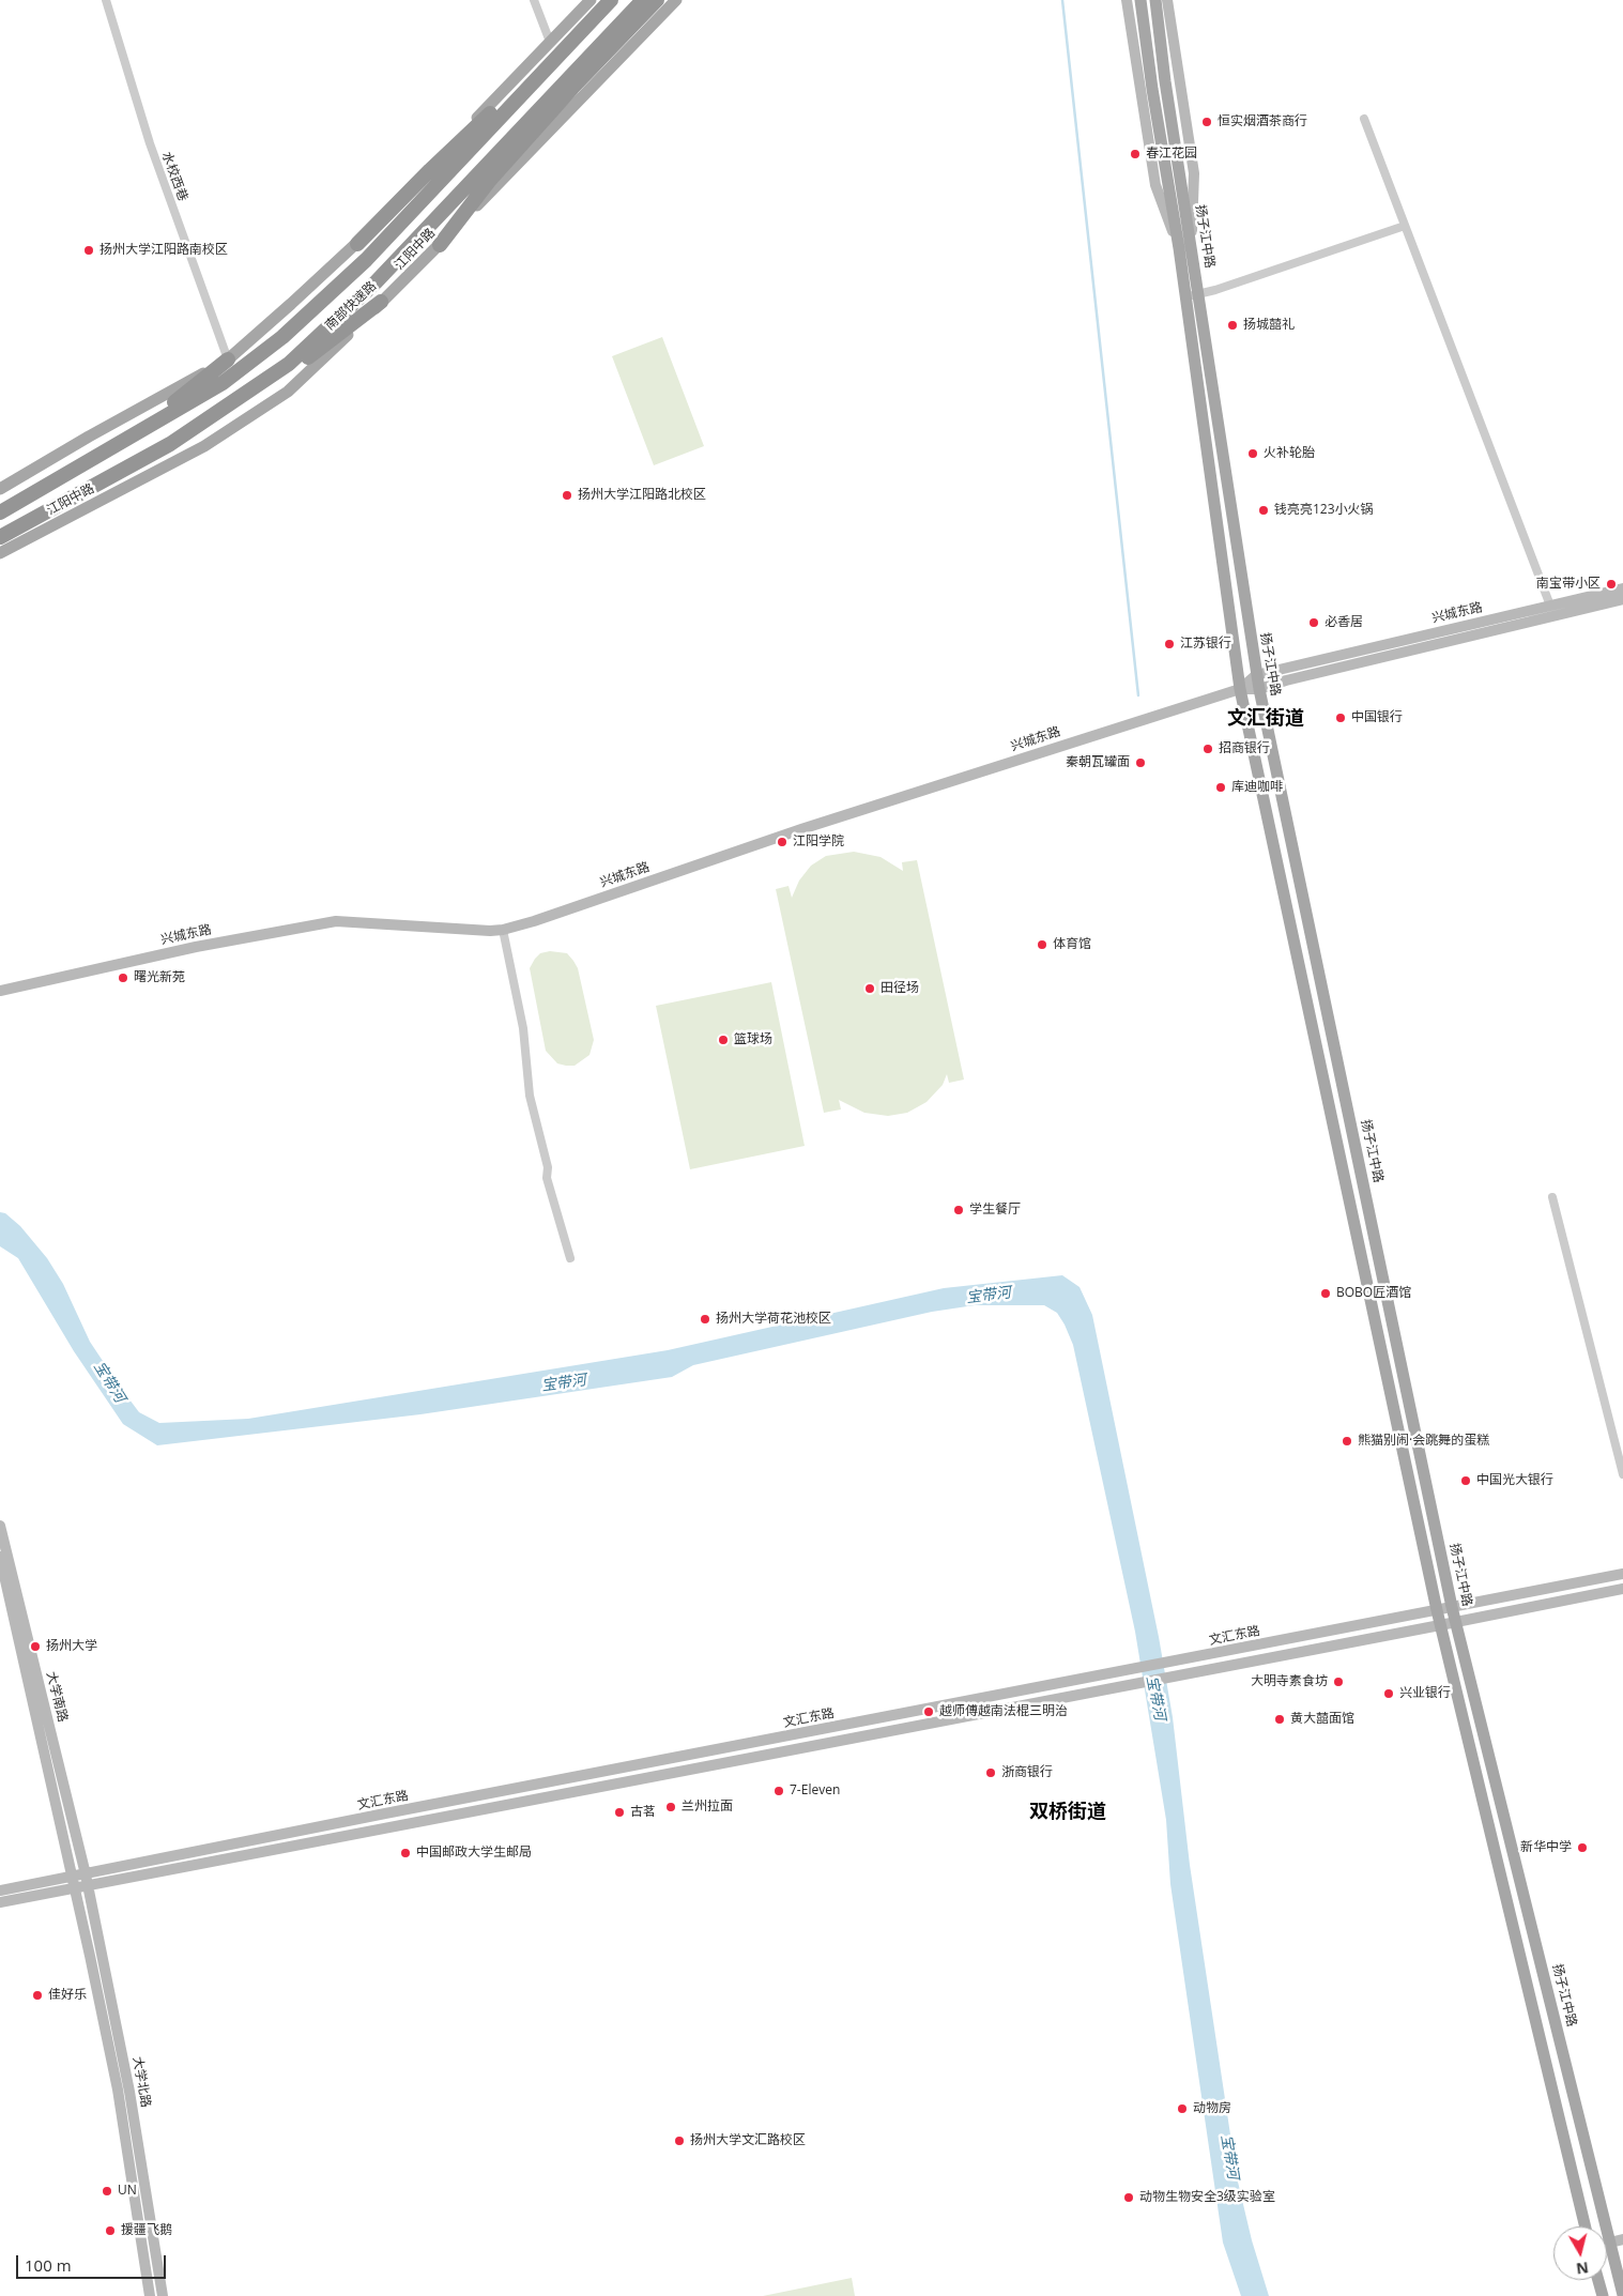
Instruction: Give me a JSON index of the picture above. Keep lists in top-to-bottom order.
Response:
{
  "streets": {
    "highway": ["南部快速路"],
    "main road": ["扬子江中路", "江阳中路"],
    "street": [
      "水校西巷",
      "兴城东路",
      "文汇东路",
      "大学南路",
      "大学北路"
    ]
  },
  "crossings": [
    ["扬子江中路", "兴城东路"],
    ["扬子江中路", "文汇东路"],
    ["文汇东路", "大学南路"],
    ["文汇东路", "大学北路"],
    ["大学南路", "大学北路"]
  ],
  "districts": ["文汇街道", "双桥街道"],
  "water": ["宝带河"],
  "places": [
    "恒实烟酒茶商行",
    "春江花园",
    "扬州大学江阳路南校区",
    "扬城囍礼",
    "火补轮胎",
    "扬州大学江阳路北校区",
    "钱亮亮123小火锅",
    "南宝带小区",
    "必香居",
    "江苏银行",
    "中国银行",
    "招商银行",
    "秦朝瓦罐面",
    "库迪咖啡",
    "江阳学院",
    "体育馆",
    "曙光新苑",
    "田径场",
    "篮球场",
    "学生餐厅",
    "BOBO匠酒馆",
    "扬州大学荷花池校区",
    "熊猫别闹·会跳舞的蛋糕",
    "中国光大银行",
    "扬州大学",
    "大明寺素食坊",
    "兴业银行",
    "越师傅越南法棍三明治",
    "黄大囍面馆",
    "浙商银行",
    "7-Eleven",
    "兰州拉面",
    "古茗",
    "新华中学",
    "中国邮政大学生邮局",
    "佳好乐",
    "动物房",
    "扬州大学文汇路校区",
    "UN",
    "动物生物安全3级实验室",
    "援疆飞鹅"
  ],
  "scale_bar": "100 m",
  "north": "bottom"
}
